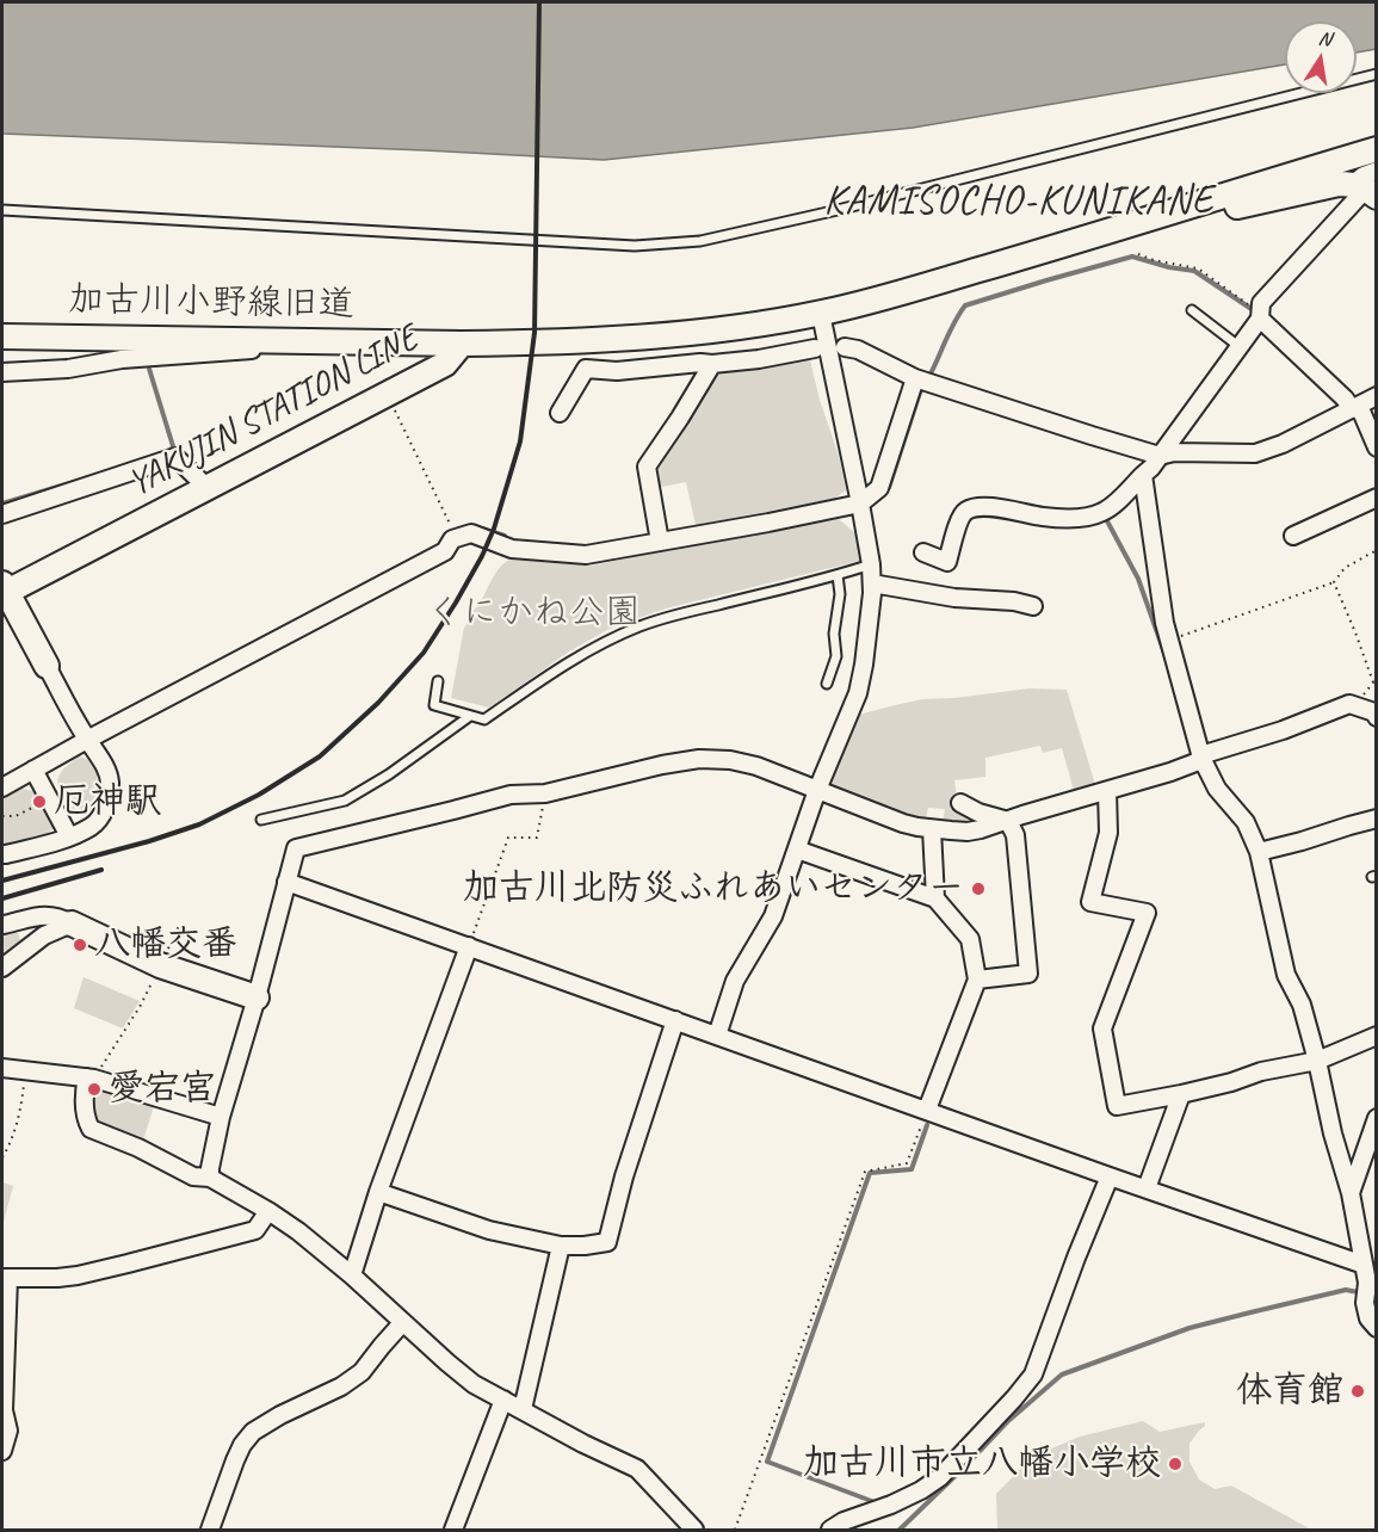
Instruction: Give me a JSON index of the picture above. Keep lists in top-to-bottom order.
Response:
{
  "streets": {
    "main road": ["加古川小野線旧道", "YAKUJIN STATION LINE"]
  },
  "crossings": [
    ["加古川小野線旧道", "YAKUJIN STATION LINE"]
  ],
  "districts": ["KAMISOCHO-KUNIKANE"],
  "parks": ["くにかね公園"],
  "places": [
    "厄神駅",
    "加古川北防災ふれあいセンター",
    "八幡交番",
    "愛宕宮",
    "体育館",
    "加古川市立八幡小学校"
  ],
  "north": "top"
}
